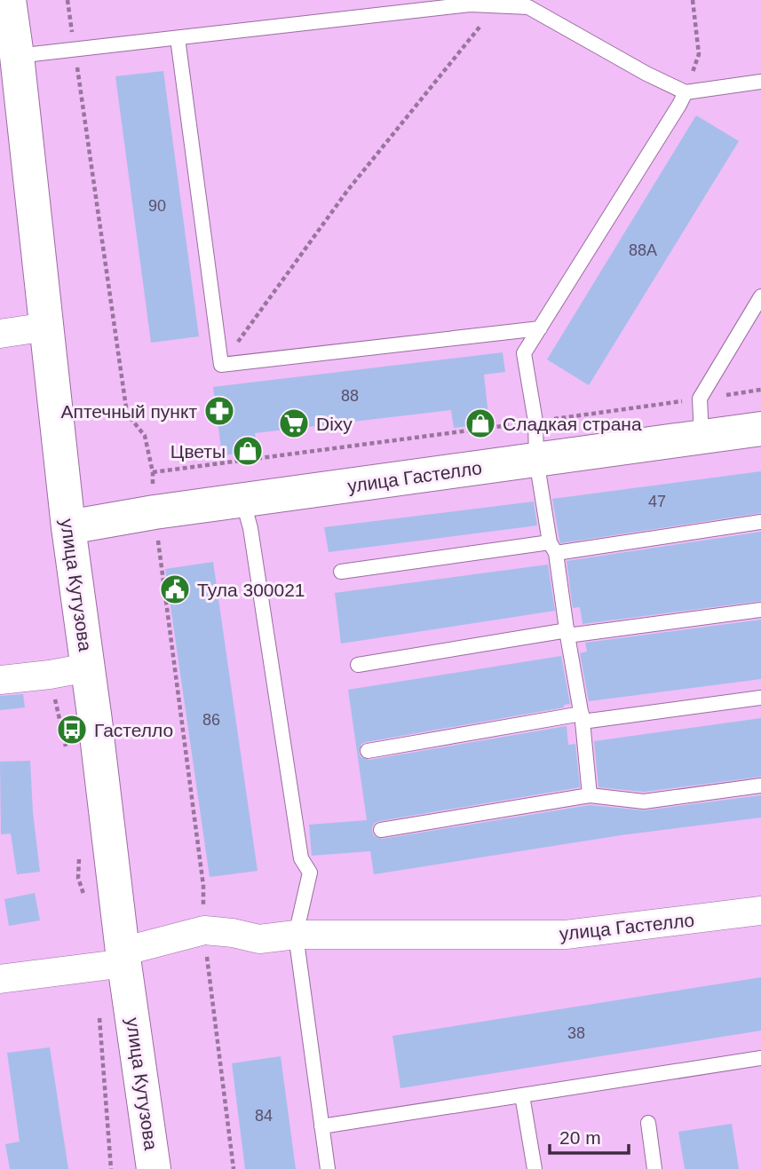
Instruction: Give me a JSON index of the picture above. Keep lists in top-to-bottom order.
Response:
{
  "streets": {
    "main road": ["улица Гастелло", "улица Кутузова"]
  },
  "crossings": [
    ["улица Гастелло", "улица Кутузова"]
  ],
  "places": {
    "pharmacy": ["Аптечный пункт"],
    "supermarket": ["Dixy"],
    "shop": ["Сладкая страна", "Цветы"],
    "public building": ["Тула 300021"],
    "bus stop": ["Гастелло"]
  },
  "house_numbers": [
    "90",
    "88А",
    "88",
    "47",
    "86",
    "38",
    "84"
  ],
  "scale_bar": "20 m"
}
